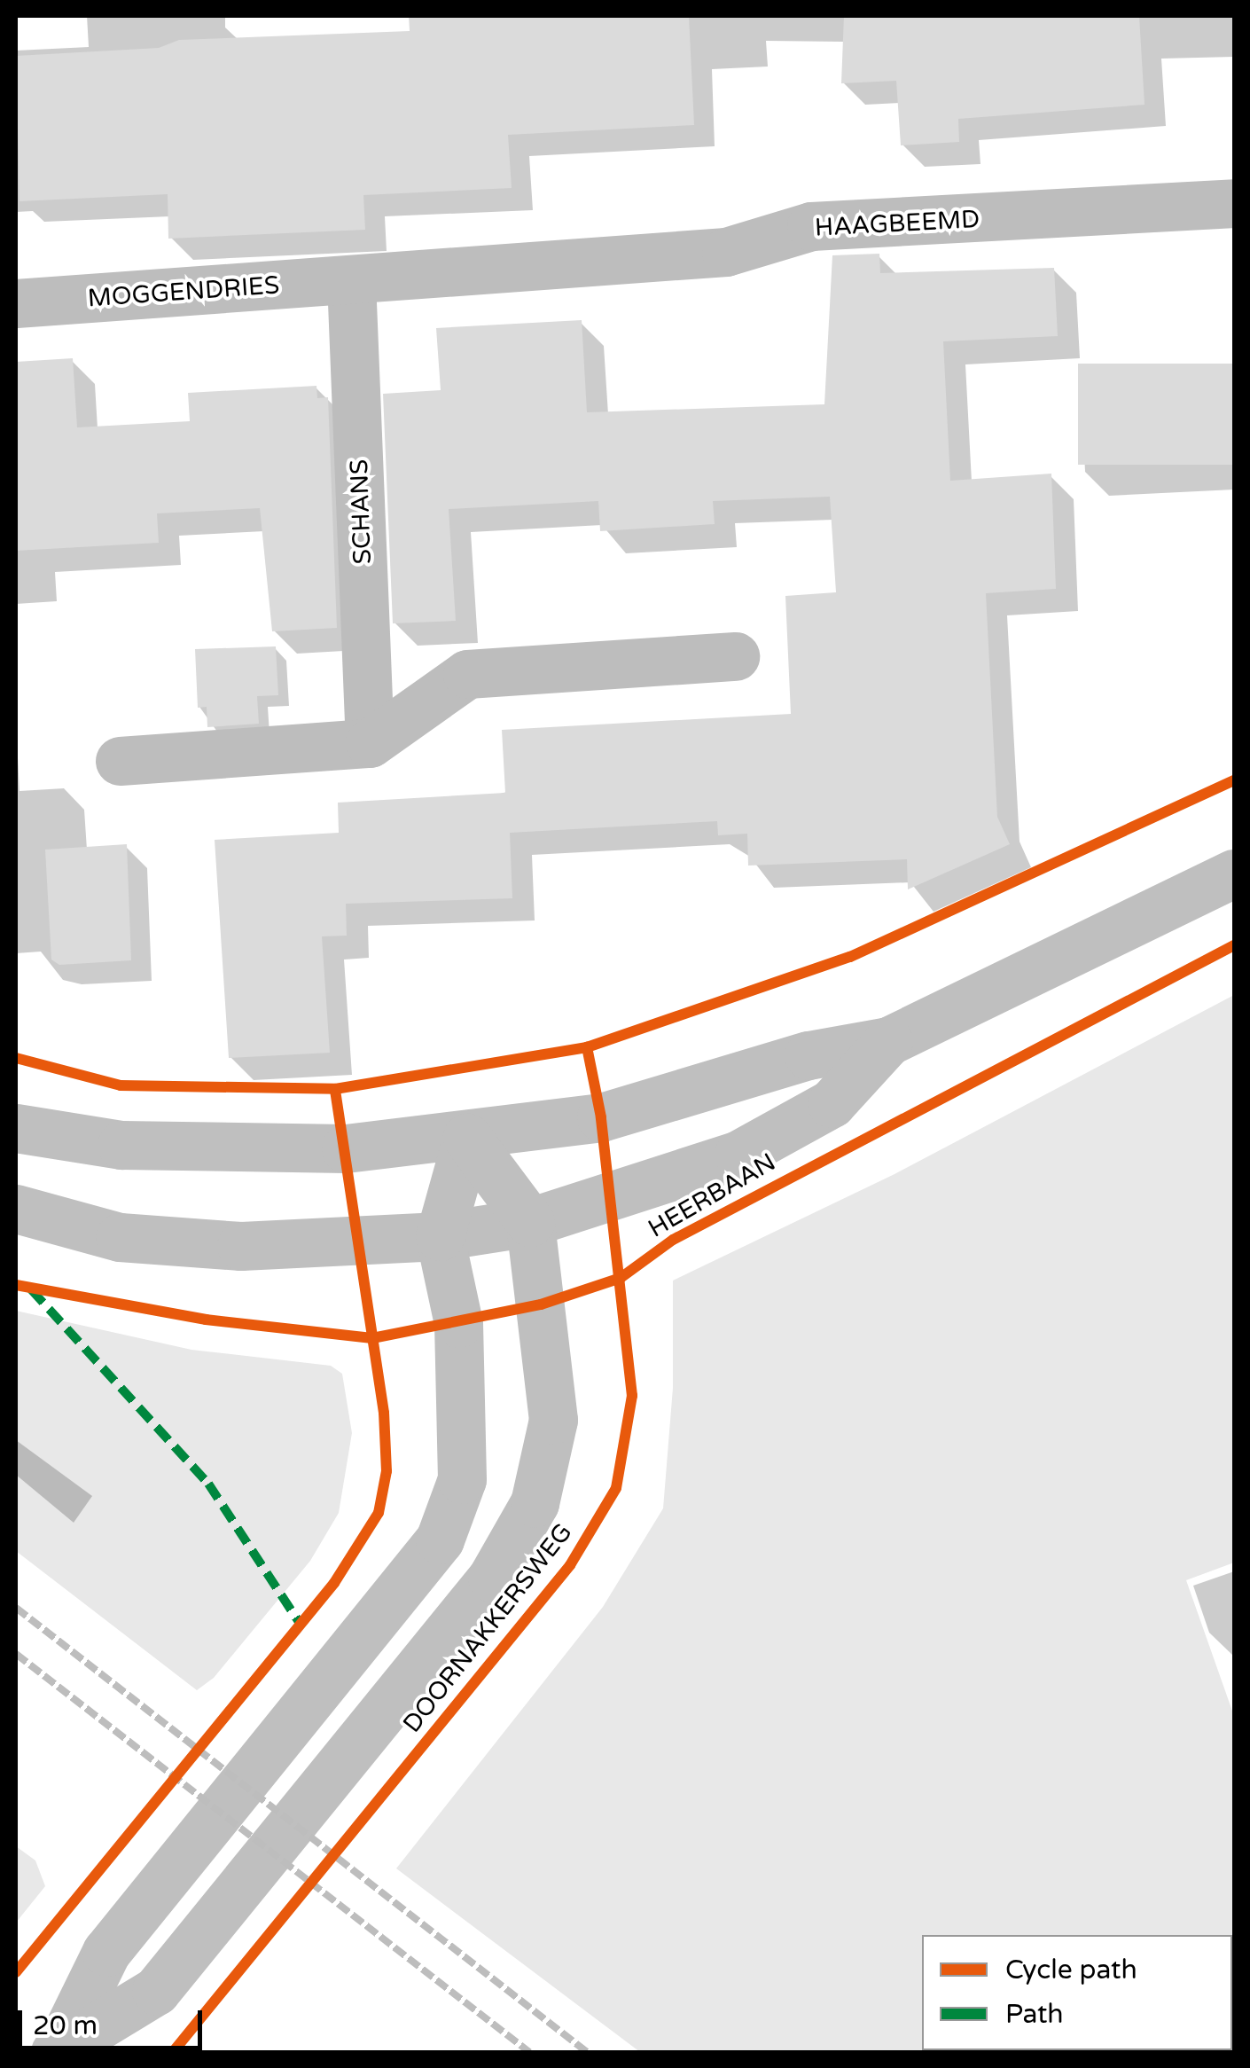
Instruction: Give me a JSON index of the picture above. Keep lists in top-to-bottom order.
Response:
{
  "streets": {
    "street": [
      "HAAGBEEMD",
      "MOGGENDRIES",
      "SCHANS",
      "HEERBAAN",
      "DOORNAKKERSWEG"
    ]
  },
  "crossings": [
    ["HAAGBEEMD", "MOGGENDRIES"],
    ["HAAGBEEMD", "SCHANS"],
    ["MOGGENDRIES", "SCHANS"],
    ["HEERBAAN", "DOORNAKKERSWEG"]
  ],
  "legend": ["Cycle path", "Path"],
  "scale_bar": "20 m"
}
